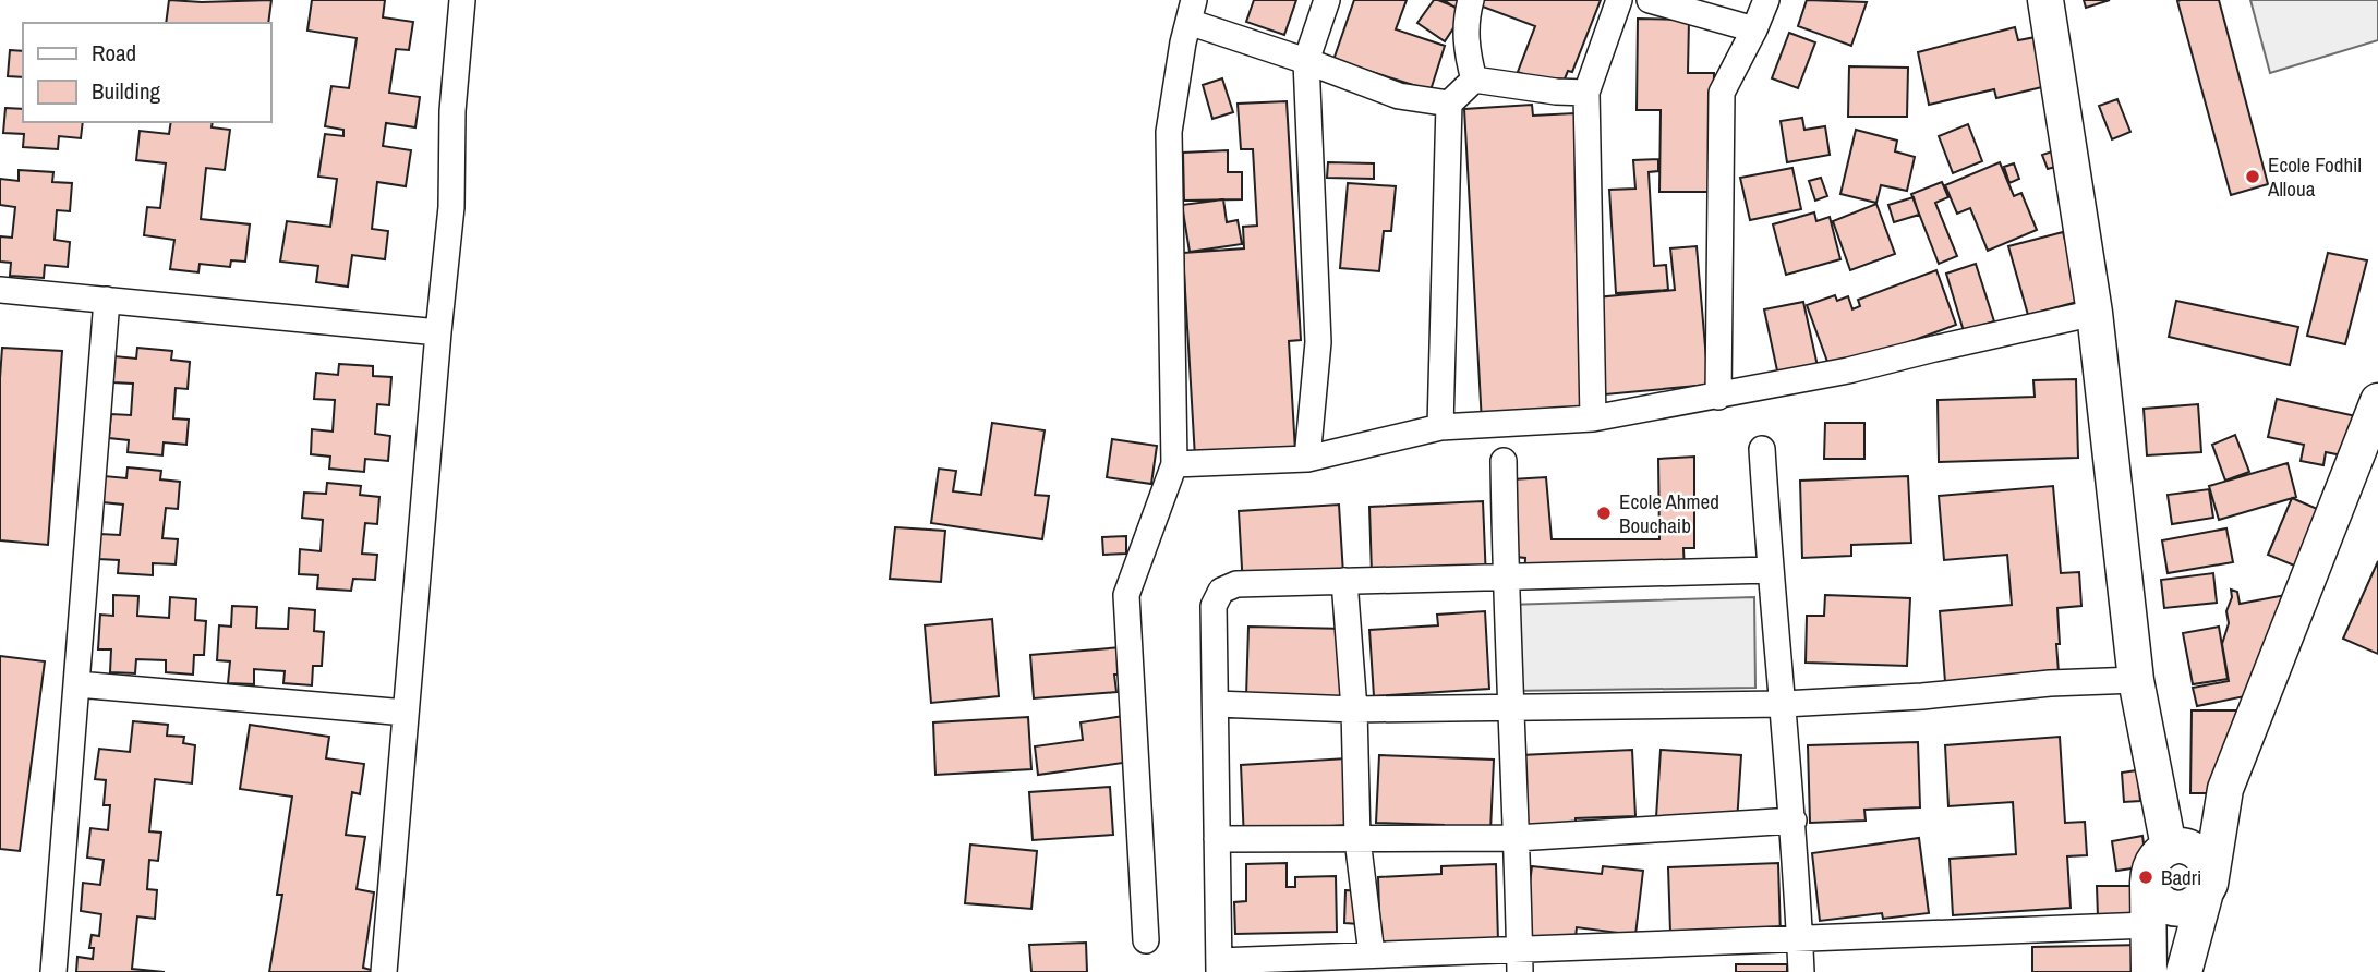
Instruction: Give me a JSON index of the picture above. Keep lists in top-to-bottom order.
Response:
{
  "places": ["Ecole Fodhil Alloua", "Ecole Ahmed Bouchaib", "Badri"],
  "legend": ["Road", "Building"]
}
